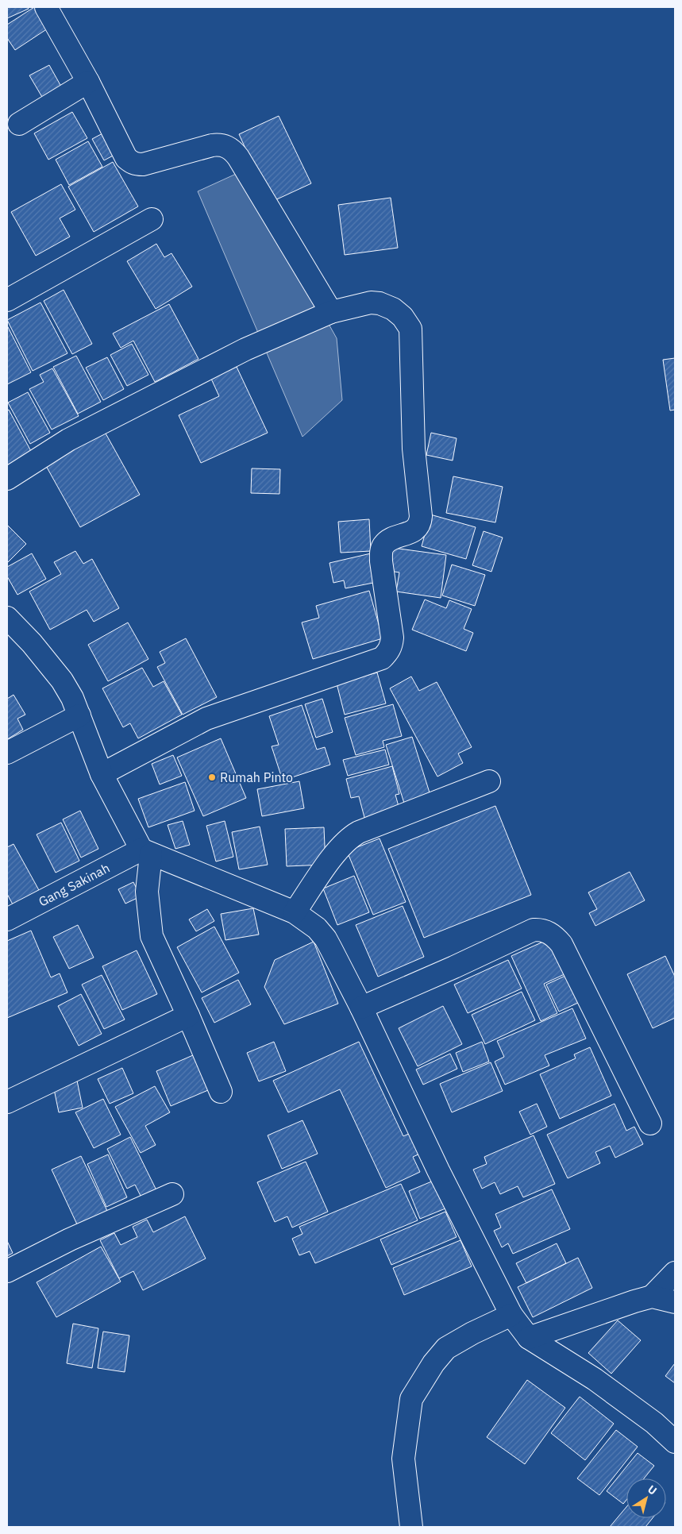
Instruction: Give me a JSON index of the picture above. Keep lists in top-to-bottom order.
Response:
{
  "streets": {
    "street": ["Gang Sakinah"]
  },
  "places": ["Rumah Pinto"],
  "north": "top right"
}
